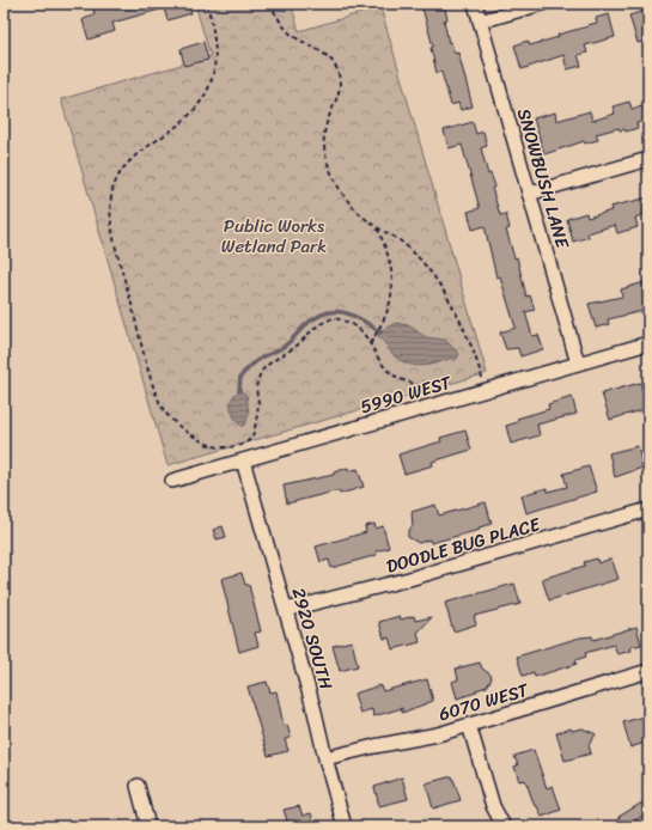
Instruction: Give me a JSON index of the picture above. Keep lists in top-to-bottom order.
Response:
{
  "streets": {
    "street": [
      "SNOWBUSH LANE",
      "5990 WEST",
      "DOODLE BUG PLACE",
      "2920 SOUTH",
      "6070 WEST"
    ]
  },
  "crossings": [
    ["SNOWBUSH LANE", "5990 WEST"],
    ["5990 WEST", "2920 SOUTH"],
    ["DOODLE BUG PLACE", "2920 SOUTH"],
    ["2920 SOUTH", "6070 WEST"]
  ],
  "parks": ["Public Works Wetland Park"]
}
